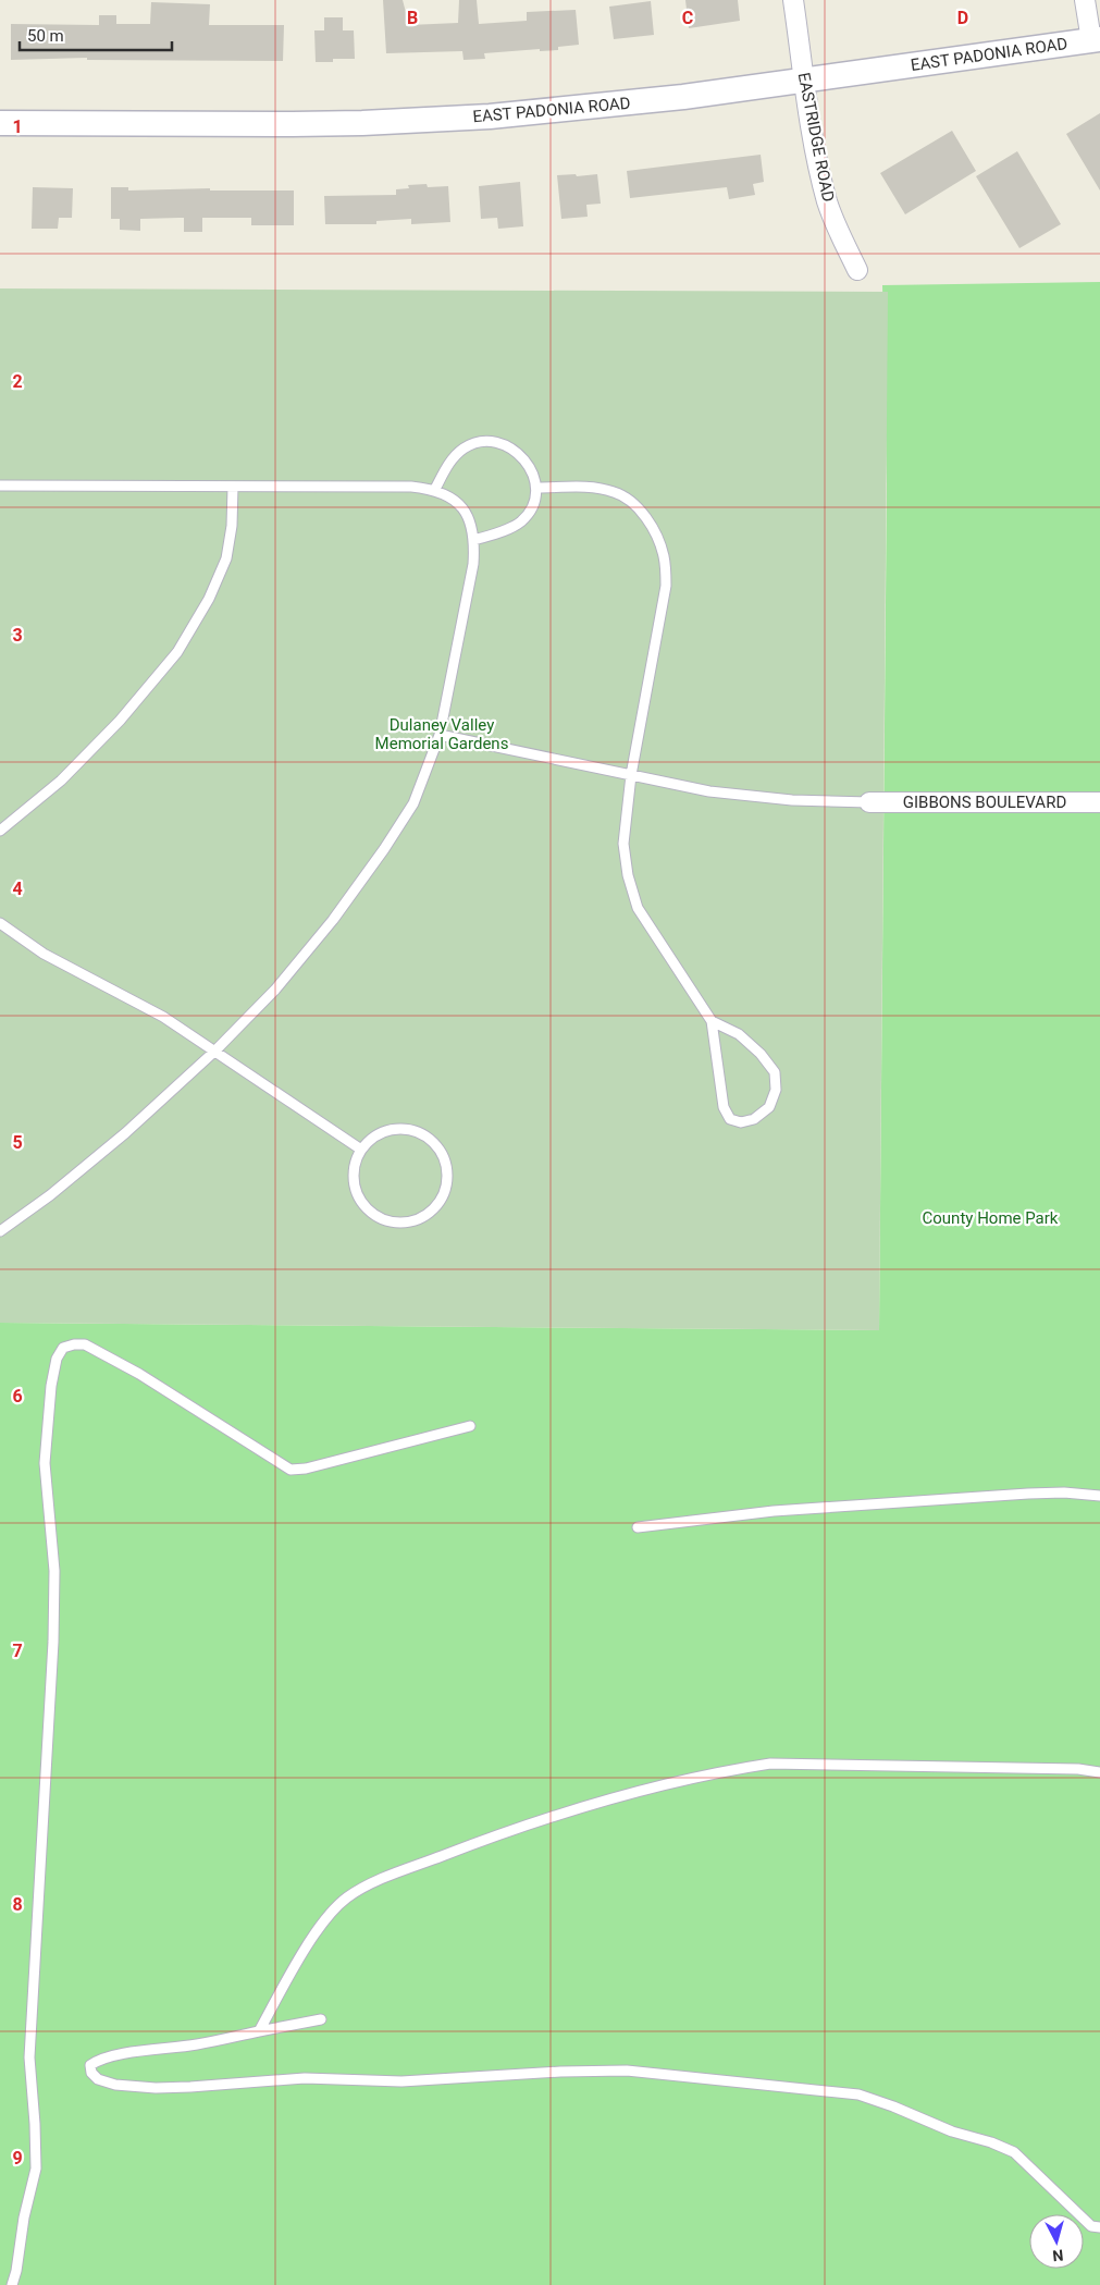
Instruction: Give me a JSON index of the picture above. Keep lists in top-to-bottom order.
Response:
{
  "streets": {
    "street": ["EAST PADONIA ROAD", "EASTRIDGE ROAD", "GIBBONS BOULEVARD"]
  },
  "crossings": [
    ["EAST PADONIA ROAD", "EASTRIDGE ROAD"]
  ],
  "parks": ["Dulaney Valley Memorial Gardens", "County Home Park"],
  "scale_bar": "50 m",
  "north": "bottom",
  "grid": {
    "columns": ["B", "C", "D"],
    "rows": [
      "1",
      "2",
      "3",
      "4",
      "5",
      "6",
      "7",
      "8",
      "9"
    ]
  }
}
